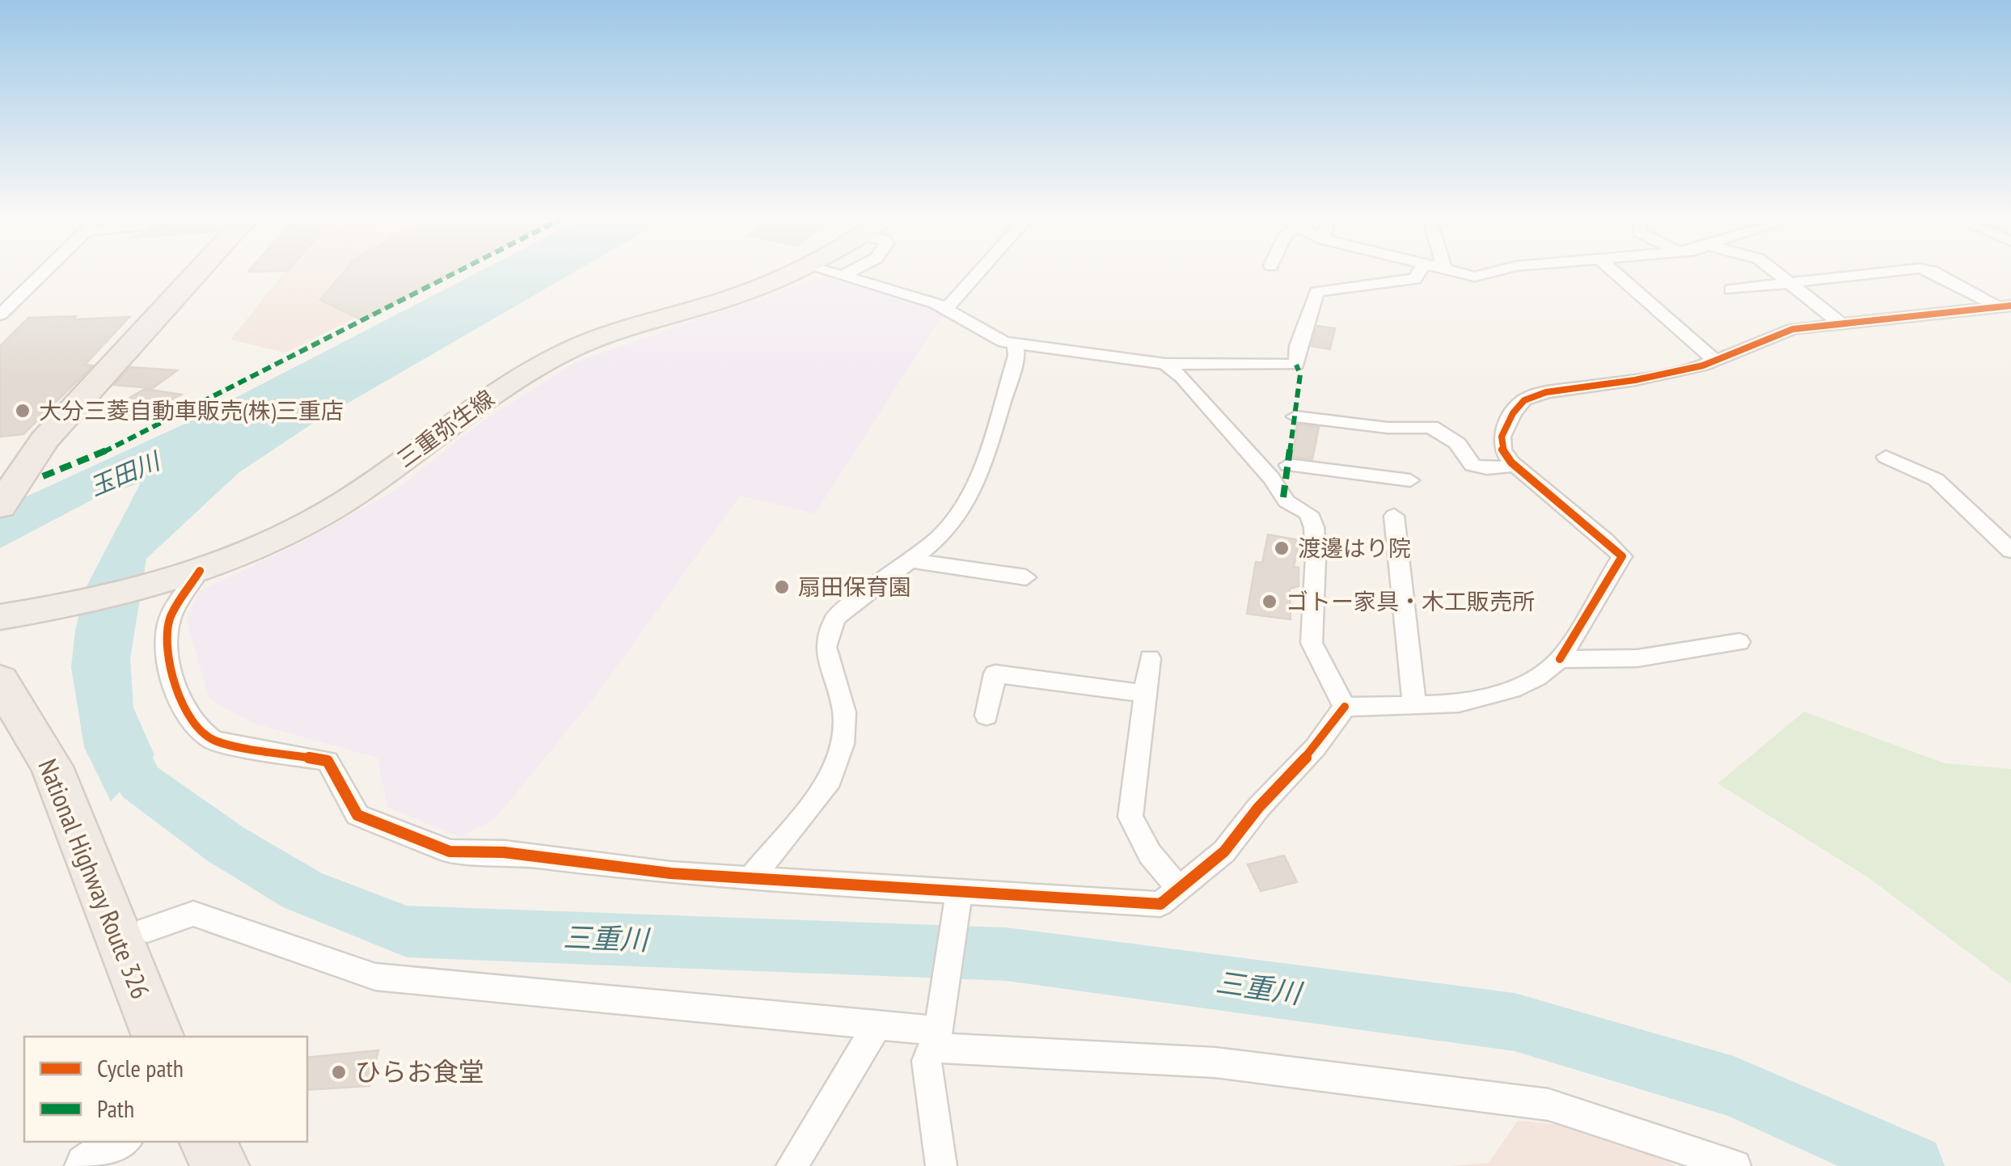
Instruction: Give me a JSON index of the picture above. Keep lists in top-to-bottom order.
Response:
{
  "streets": {
    "highway": ["National Highway Route 326"],
    "main road": ["三重弥生線"]
  },
  "water": ["玉田川", "三重川"],
  "places": [
    "大分三菱自動車販売(株)三重店",
    "渡邊はり院",
    "扇田保育園",
    "ゴトー家具・木工販売所",
    "ひらお食堂"
  ],
  "legend": ["Cycle path", "Path"]
}
